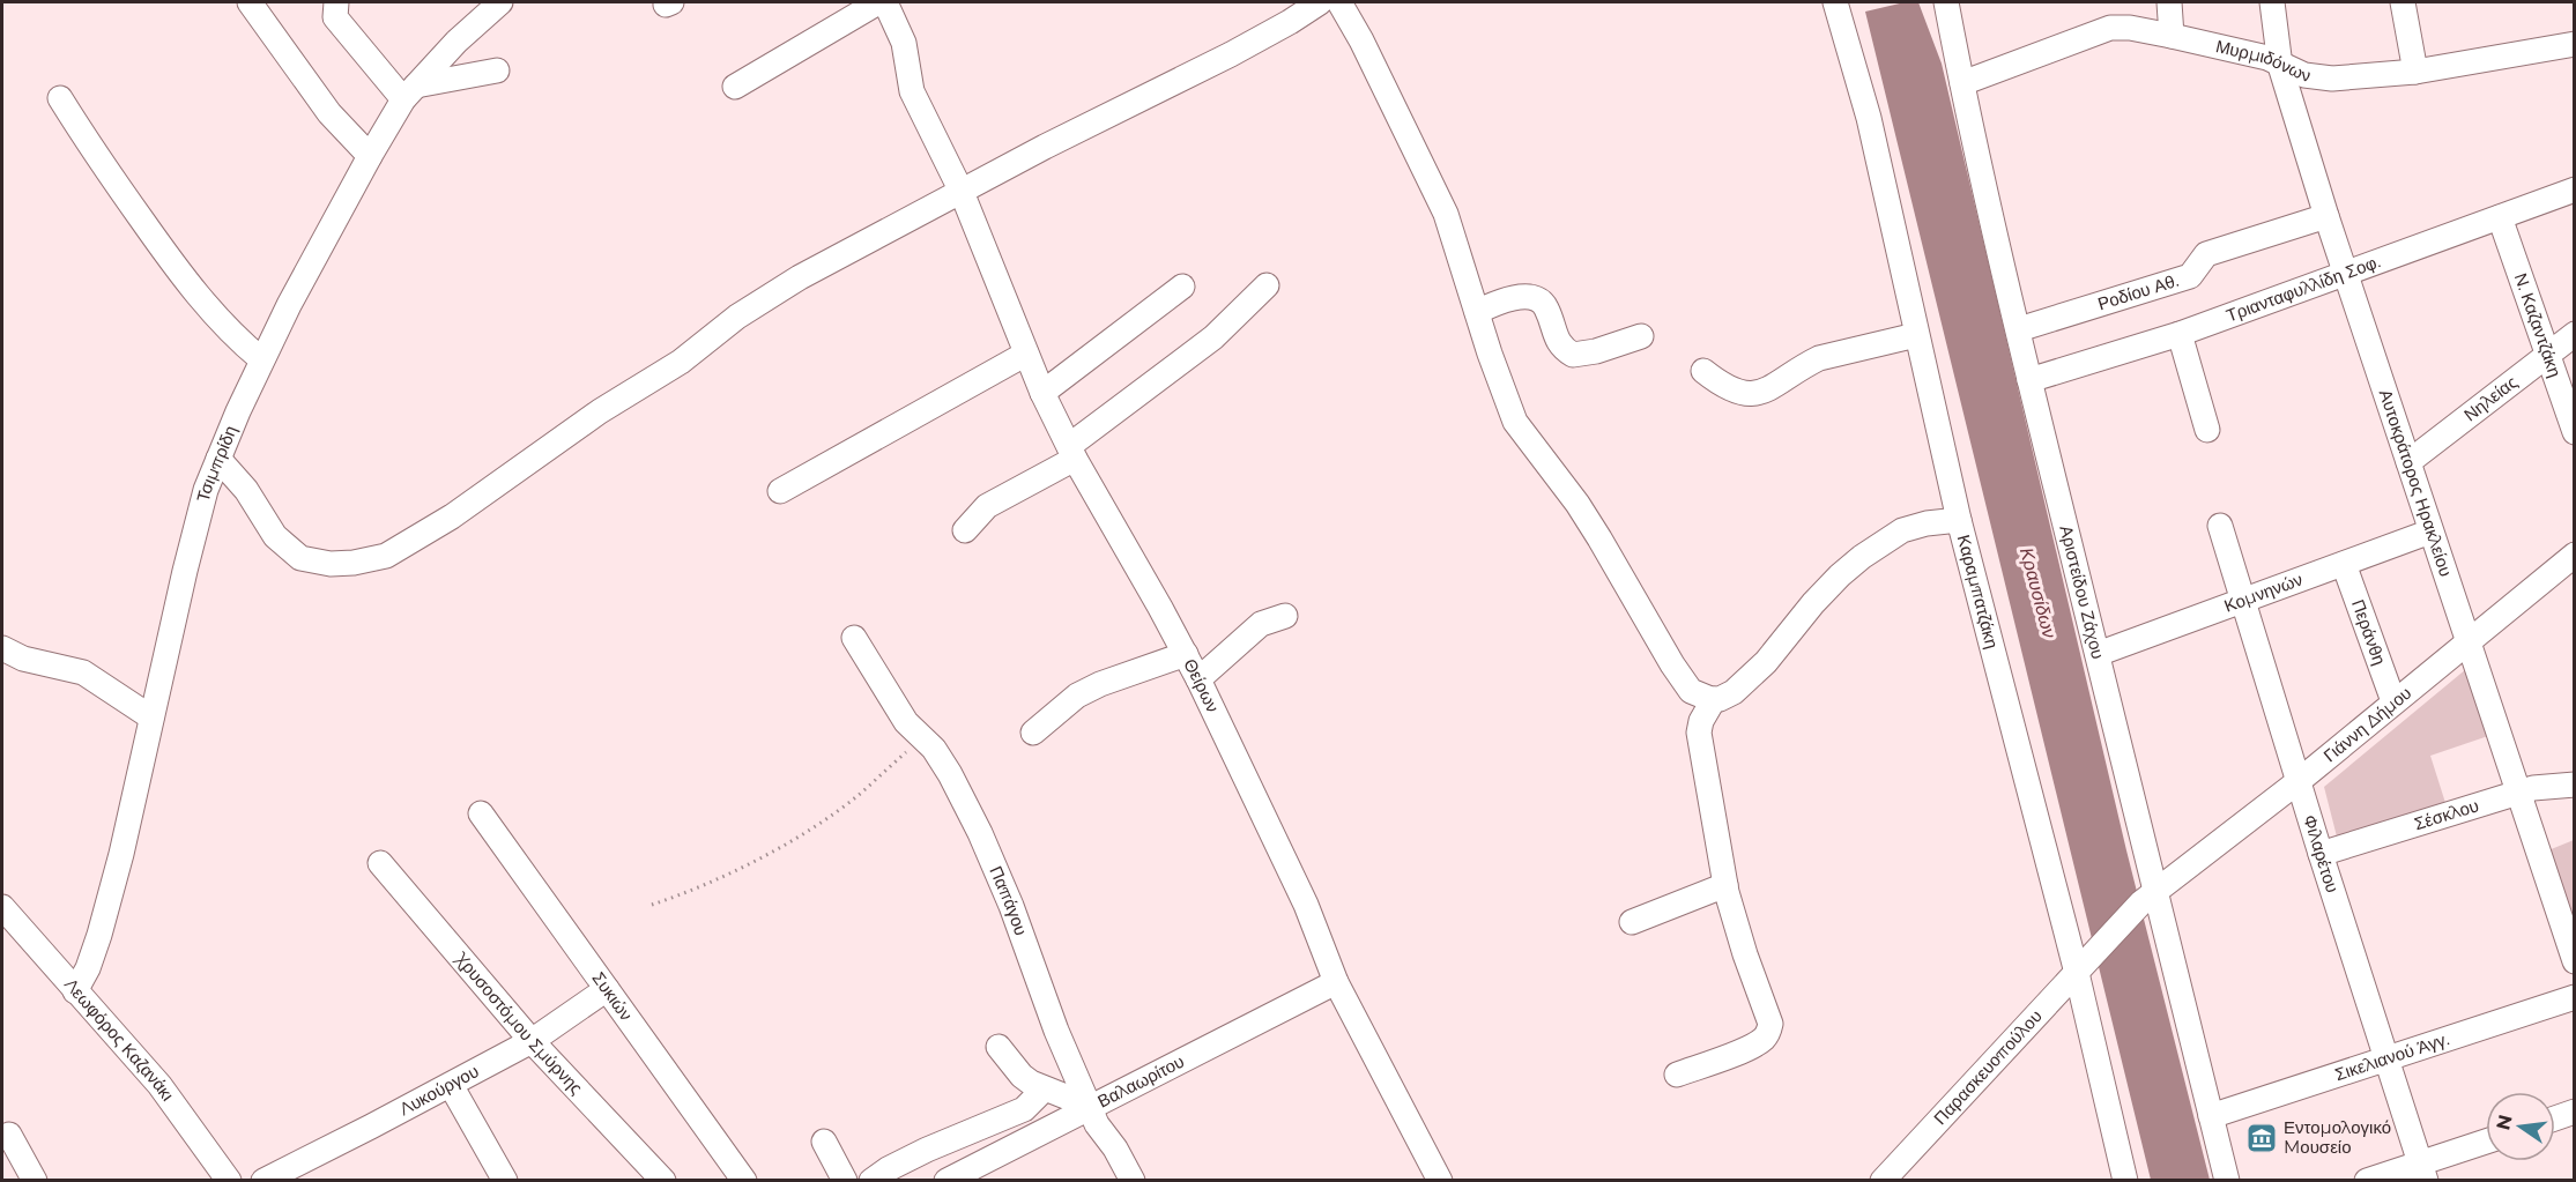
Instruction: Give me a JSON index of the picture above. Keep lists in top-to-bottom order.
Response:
{
  "streets": {
    "street": [
      "Μυρμιδόνων",
      "Τριανταφυλλίδη Σοφ.",
      "Ροδίου Αθ.",
      "Ν. Καζαντζάκη",
      "Νηλείας",
      "Τσιμπρίδη",
      "Αυτοκράτορος Ηρακλείου",
      "Καραμπατζάκη",
      "Αριστείδου Ζάχου",
      "Κομνηνών",
      "Περάνθη",
      "Θείρων",
      "Γιάννη Δήμου",
      "Σέσκλου",
      "Φιλαρέτου",
      "Παπάγου",
      "Συκιών",
      "Χρυσοστόμου Σμύρνης",
      "Λεωφόρος Καζανάκι",
      "Σικελιανού Άγγ.",
      "Παρασκευοπούλου",
      "Βαλαωρίτου",
      "Λυκούργου"
    ]
  },
  "crossings": [
    ["Μυρμιδόνων", "Αυτοκράτορος Ηρακλείου"],
    ["Μυρμιδόνων", "Αριστείδου Ζάχου"],
    ["Τριανταφυλλίδη Σοφ.", "Ν. Καζαντζάκη"],
    ["Τριανταφυλλίδη Σοφ.", "Αυτοκράτορος Ηρακλείου"],
    ["Τριανταφυλλίδη Σοφ.", "Αριστείδου Ζάχου"],
    ["Ροδίου Αθ.", "Αυτοκράτορος Ηρακλείου"],
    ["Ροδίου Αθ.", "Αριστείδου Ζάχου"],
    ["Ν. Καζαντζάκη", "Νηλείας"],
    ["Νηλείας", "Αυτοκράτορος Ηρακλείου"],
    ["Τσιμπρίδη", "Λεωφόρος Καζανάκι"],
    ["Αυτοκράτορος Ηρακλείου", "Κομνηνών"],
    ["Αυτοκράτορος Ηρακλείου", "Γιάννη Δήμου"],
    ["Αυτοκράτορος Ηρακλείου", "Σέσκλου"],
    ["Καραμπατζάκη", "Παρασκευοπούλου"],
    ["Αριστείδου Ζάχου", "Κομνηνών"],
    ["Αριστείδου Ζάχου", "Γιάννη Δήμου"],
    ["Αριστείδου Ζάχου", "Σικελιανού Άγγ."],
    ["Αριστείδου Ζάχου", "Παρασκευοπούλου"],
    ["Κομνηνών", "Περάνθη"],
    ["Κομνηνών", "Φιλαρέτου"],
    ["Περάνθη", "Γιάννη Δήμου"],
    ["Θείρων", "Βαλαωρίτου"],
    ["Γιάννη Δήμου", "Φιλαρέτου"],
    ["Γιάννη Δήμου", "Παρασκευοπούλου"],
    ["Σέσκλου", "Φιλαρέτου"],
    ["Φιλαρέτου", "Σικελιανού Άγγ."],
    ["Παπάγου", "Βαλαωρίτου"],
    ["Συκιών", "Λυκούργου"],
    ["Χρυσοστόμου Σμύρνης", "Λυκούργου"]
  ],
  "water": ["Κραυσίδων"],
  "places": {
    "museum": ["Εντομολογικό Mουσείο"]
  },
  "north": "left"
}
